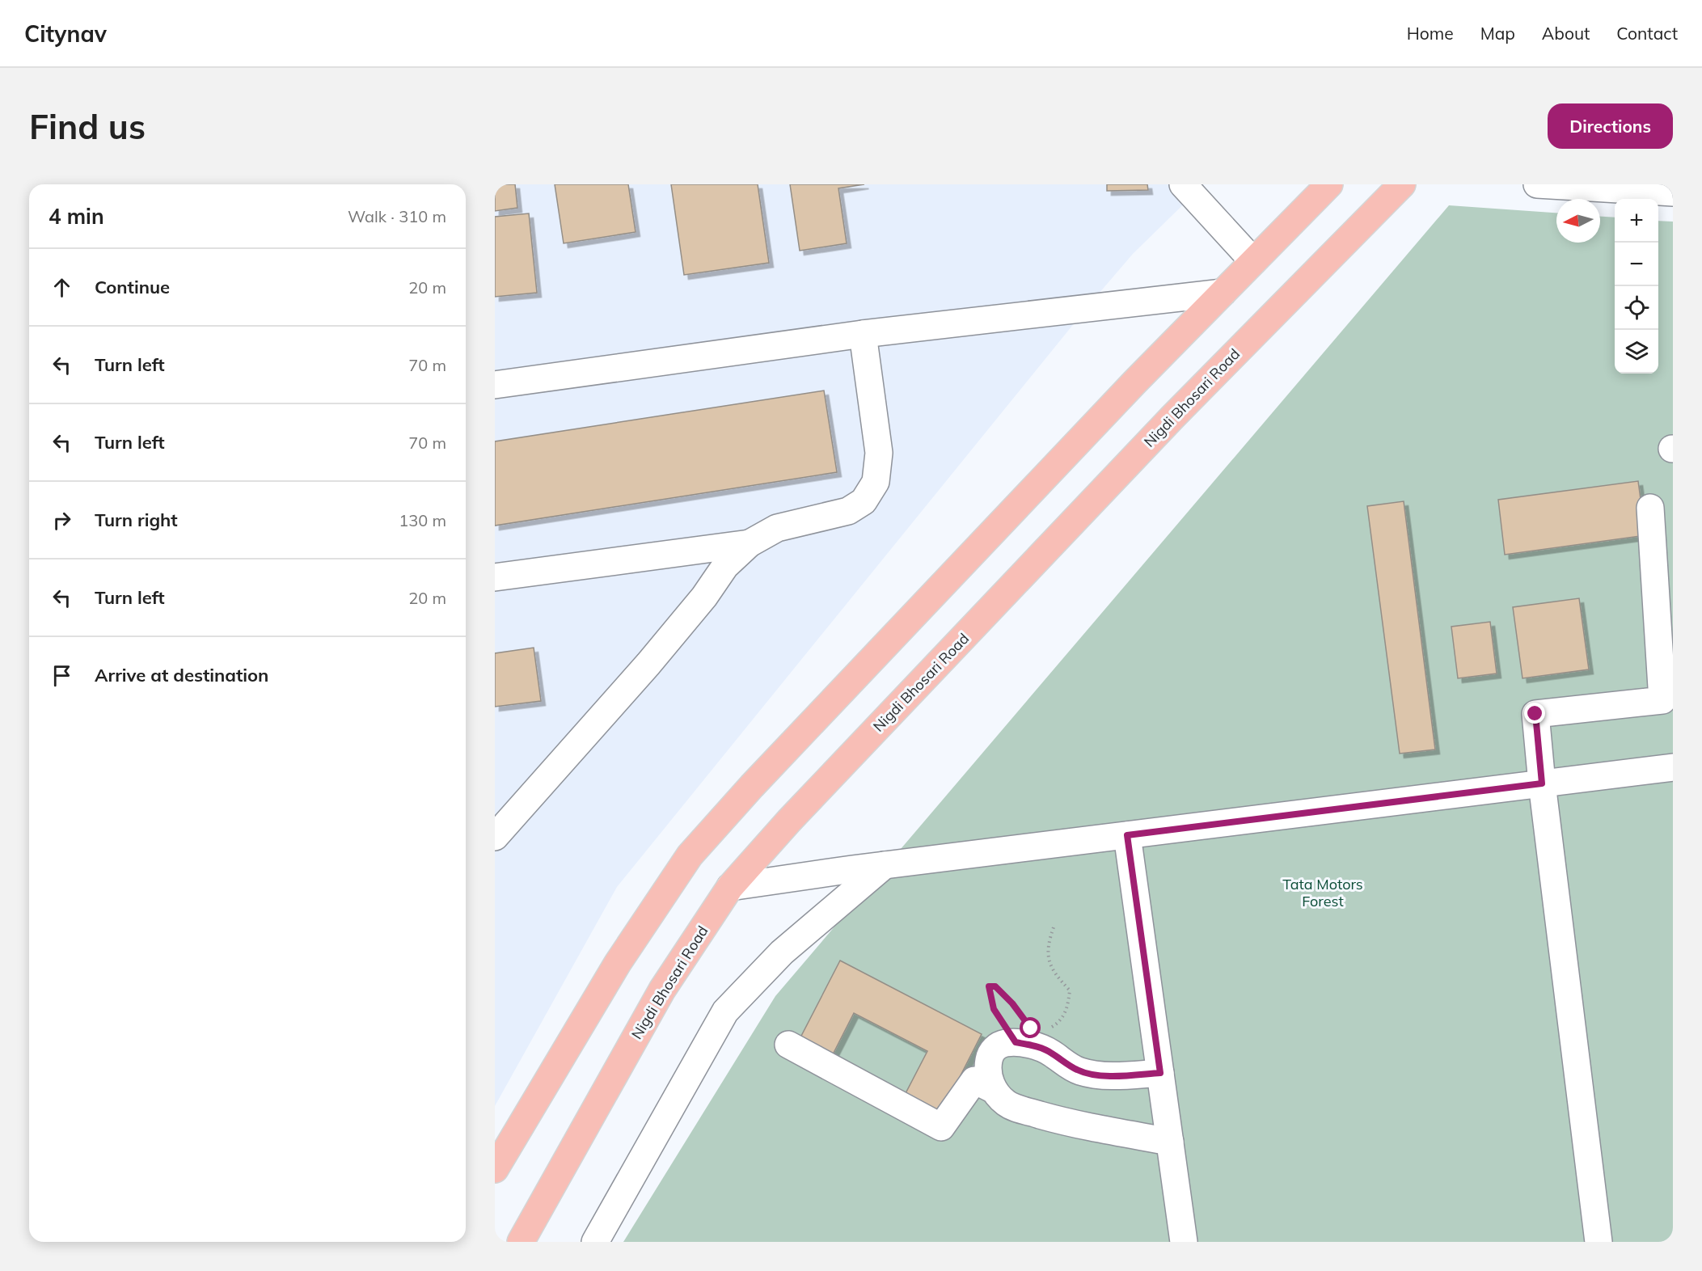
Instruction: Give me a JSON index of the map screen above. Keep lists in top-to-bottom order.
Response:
{
  "streets": {
    "main road": ["Nigdi Bhosari Road"]
  },
  "parks": ["Tata Motors Forest"],
  "north": "left",
  "page": {
    "header": "Citynav",
    "nav": [
      "Home",
      "Map",
      "About",
      "Contact"
    ],
    "buttons": "Directions",
    "title": "Find us",
    "heading": ["4 min", "Walk · 310 m"],
    "map_buttons": ["+", "−"],
    "list": [
      ["Continue", "20 m"],
      ["Turn left", "70 m"],
      ["Turn left", "70 m"],
      ["Turn right", "130 m"],
      ["Turn left", "20 m"],
      "Arrive at destination"
    ]
  }
}
